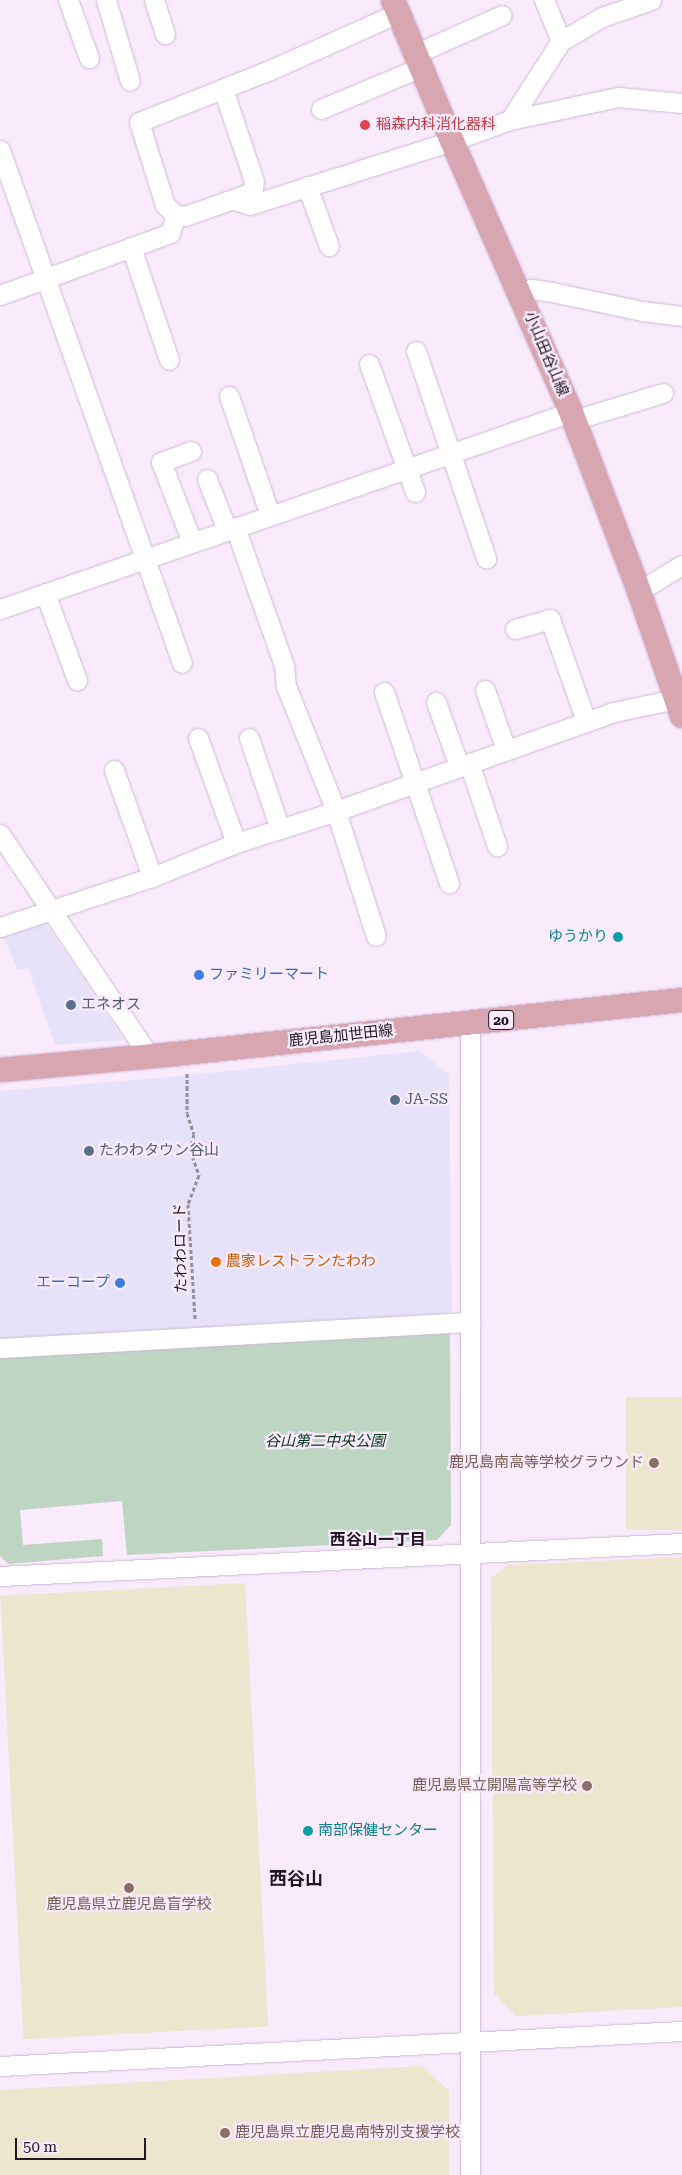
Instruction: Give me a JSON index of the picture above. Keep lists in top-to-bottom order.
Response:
{
  "streets": {
    "main road": ["小山田谷山線", "20", "鹿児島加世田線"],
    "path": ["たわわロード"]
  },
  "districts": ["西谷山一丁目", "西谷山"],
  "parks": ["谷山第二中央公園"],
  "places": [
    "稲森内科消化器科",
    "ゆうかり",
    "ファミリーマート",
    "エネオス",
    "JA-SS",
    "たわわタウン谷山",
    "農家レストランたわわ",
    "エーコープ",
    "鹿児島南高等学校グラウンド",
    "鹿児島県立開陽高等学校",
    "南部保健センター",
    "鹿児島県立鹿児島盲学校",
    "鹿児島県立鹿児島南特別支援学校"
  ],
  "scale_bar": "50 m"
}
